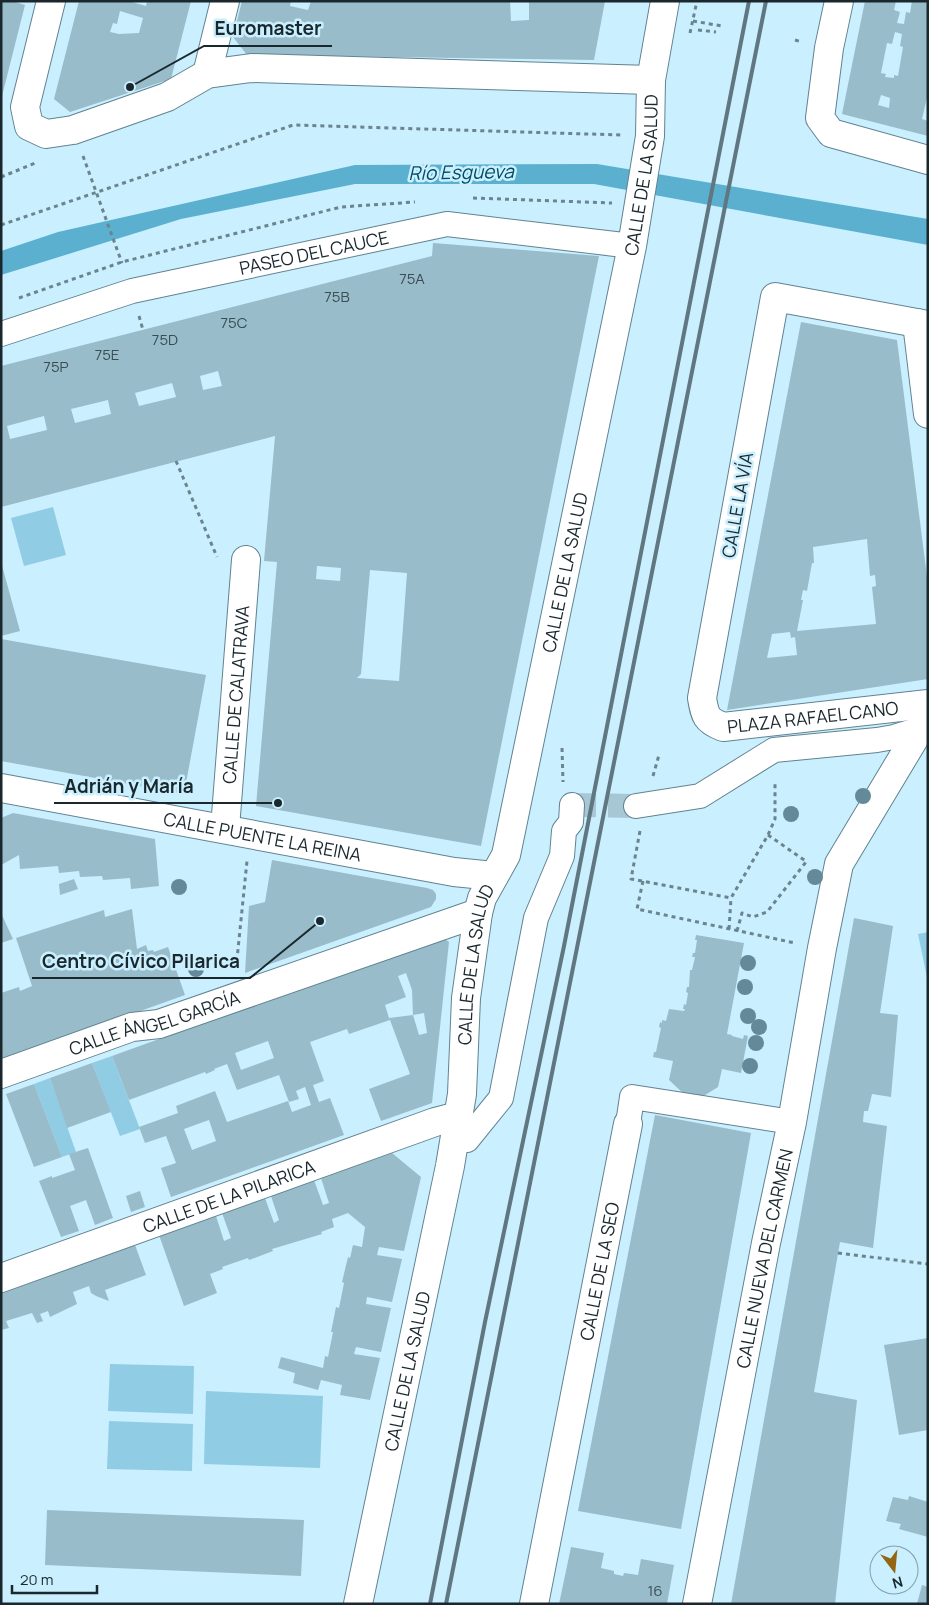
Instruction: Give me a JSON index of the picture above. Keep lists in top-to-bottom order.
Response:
{
  "streets": {
    "street": [
      "CALLE DE LA SALUD",
      "PASEO DEL CAUCE",
      "CALLE LA VÍA",
      "CALLE DE CALATRAVA",
      "PLAZA RAFAEL CANO",
      "CALLE PUENTE LA REINA",
      "CALLE ÁNGEL GARCÍA",
      "CALLE DE LA PILARICA",
      "CALLE NUEVA DEL CARMEN",
      "CALLE DE LA SEO"
    ]
  },
  "crossings": [
    ["CALLE DE LA SALUD", "PASEO DEL CAUCE"],
    ["CALLE DE LA SALUD", "CALLE PUENTE LA REINA"],
    ["CALLE DE LA SALUD", "CALLE ÁNGEL GARCÍA"],
    ["CALLE DE LA SALUD", "CALLE DE LA PILARICA"],
    ["CALLE LA VÍA", "PLAZA RAFAEL CANO"],
    ["CALLE DE CALATRAVA", "CALLE PUENTE LA REINA"],
    ["PLAZA RAFAEL CANO", "CALLE NUEVA DEL CARMEN"],
    ["CALLE NUEVA DEL CARMEN", "CALLE DE LA SEO"]
  ],
  "water": ["Río Esgueva"],
  "places": ["Euromaster", "Adrián y María", "Centro Cívico Pilarica"],
  "house_numbers": [
    "75A",
    "75B",
    "75C",
    "75D",
    "75E",
    "75P",
    "16"
  ],
  "scale_bar": "20 m",
  "north": "bottom"
}
